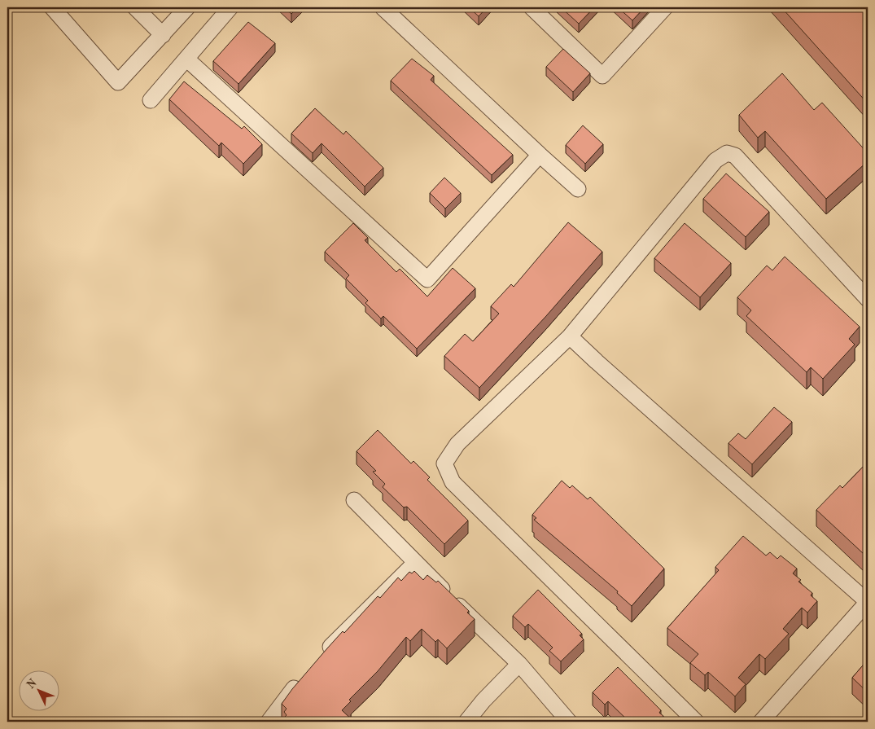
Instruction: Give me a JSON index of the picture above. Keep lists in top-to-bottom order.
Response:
{
  "north": "top left"
}
